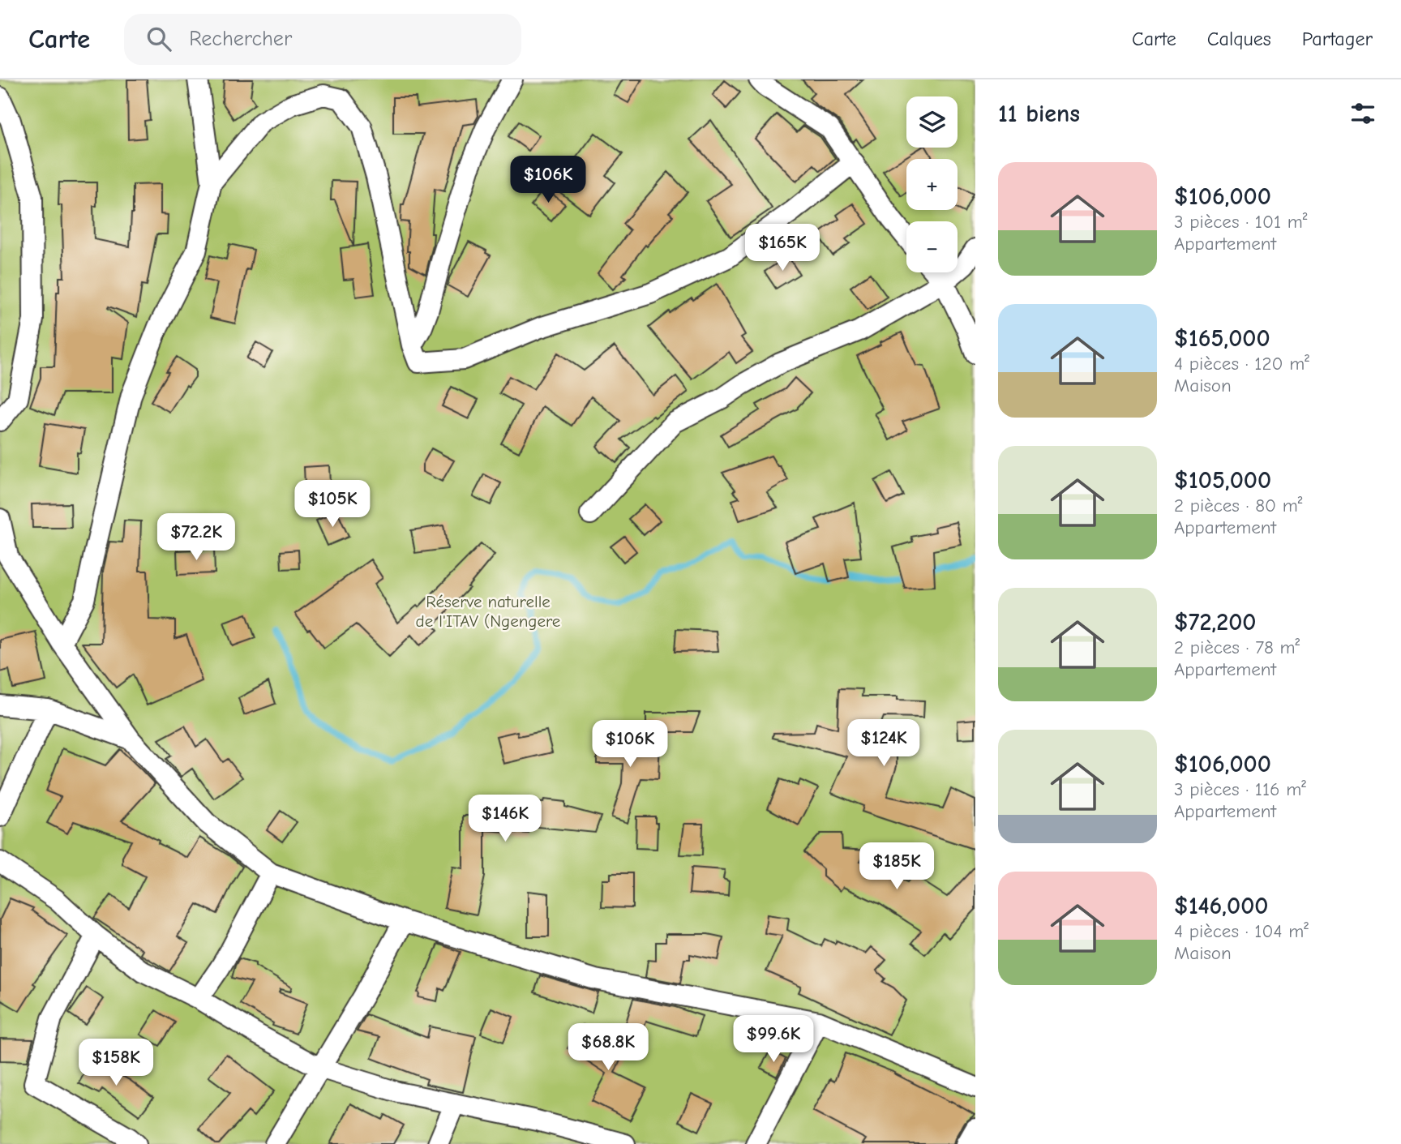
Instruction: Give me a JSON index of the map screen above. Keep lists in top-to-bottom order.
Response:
{
  "parks": ["Réserve naturelle de l'ITAV (Ngengere"],
  "page": {
    "header": "Carte",
    "search": "Rechercher",
    "nav": ["Carte", "Calques", "Partager"],
    "heading": "11 biens",
    "map_buttons": ["+", "−"],
    "list": [
      {
        "name": "$106,000",
        "note": "3 pièces · 101 m² · Appartement"
      },
      {
        "name": "$165,000",
        "note": "4 pièces · 120 m² · Maison"
      },
      {
        "name": "$105,000",
        "note": "2 pièces · 80 m² · Appartement"
      },
      {
        "name": "$72,200",
        "note": "2 pièces · 78 m² · Appartement"
      },
      {
        "name": "$106,000",
        "note": "3 pièces · 116 m² · Appartement"
      },
      {
        "name": "$146,000",
        "note": "4 pièces · 104 m² · Maison"
      }
    ],
    "price": [
      "$106K",
      "$165K",
      "$105K",
      "$72.2K",
      "$124K",
      "$106K",
      "$146K",
      "$185K",
      "$99.6K",
      "$68.8K",
      "$158K"
    ]
  }
}
